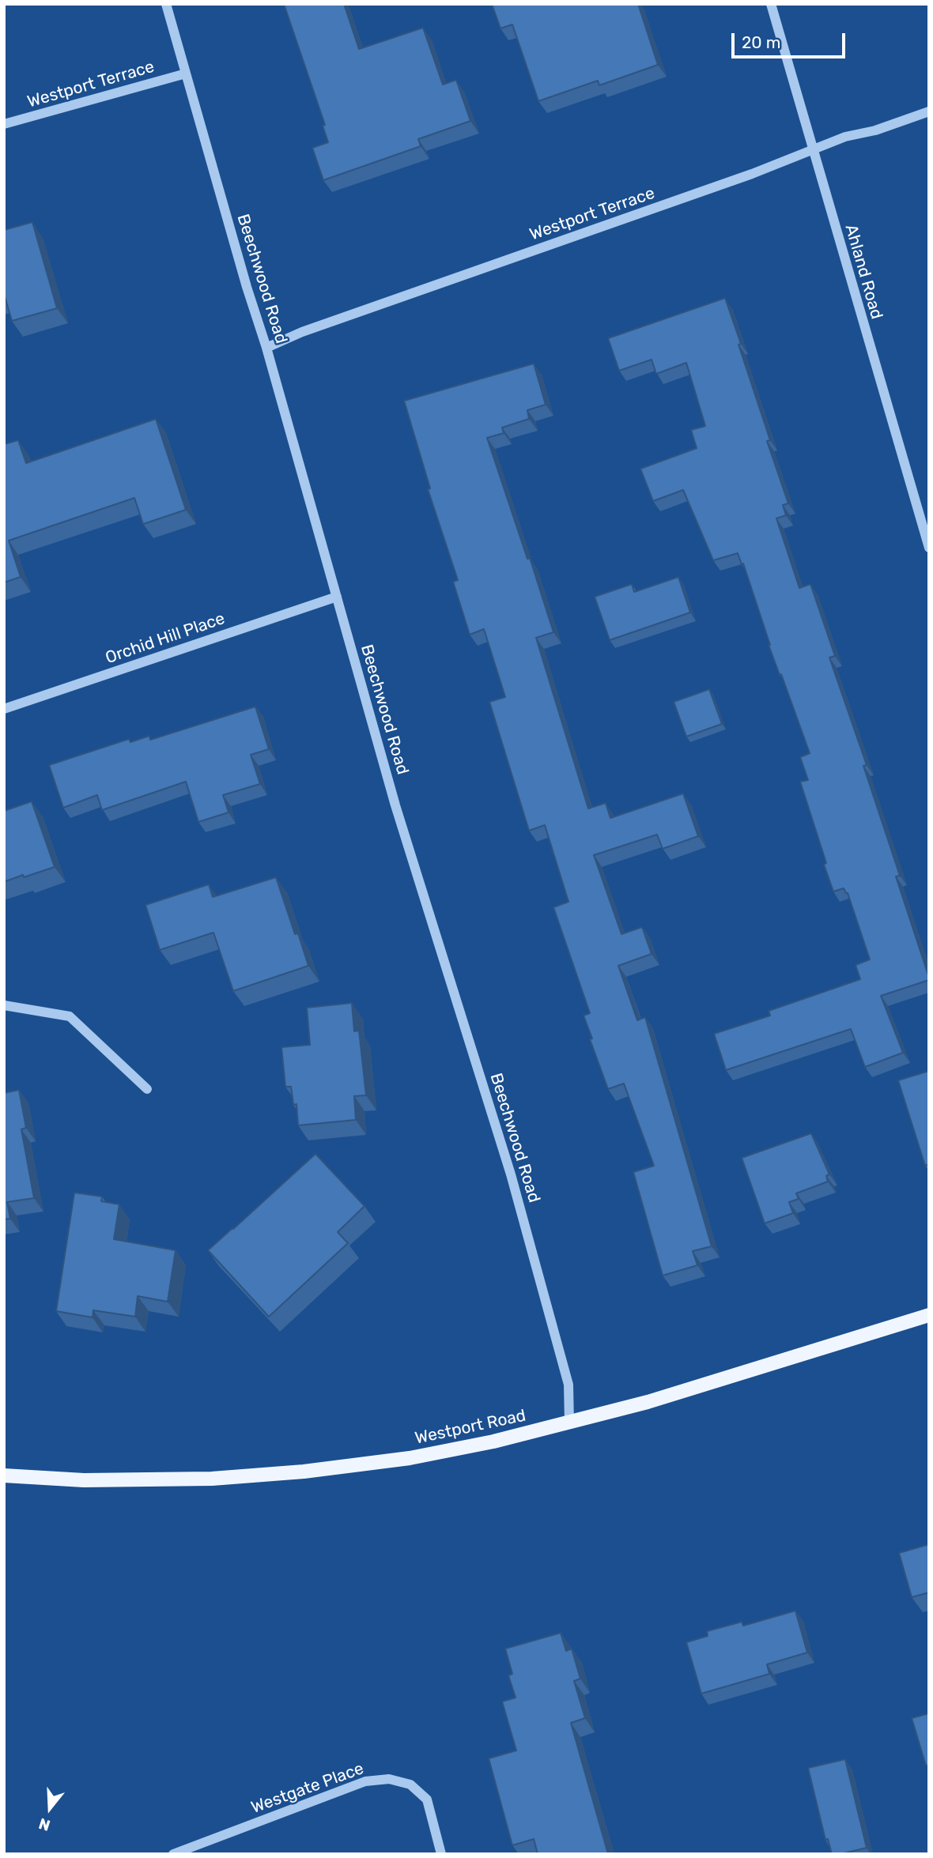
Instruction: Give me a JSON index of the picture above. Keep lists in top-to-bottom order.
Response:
{
  "streets": {
    "main road": ["Westport Road"],
    "street": [
      "Westport Terrace",
      "Ahland Road",
      "Beechwood Road",
      "Orchid Hill Place",
      "Westgate Place"
    ]
  },
  "crossings": [
    ["Westport Terrace", "Ahland Road"],
    ["Westport Terrace", "Beechwood Road"],
    ["Beechwood Road", "Orchid Hill Place"],
    ["Beechwood Road", "Westport Road"]
  ],
  "scale_bar": "20 m",
  "north": "bottom"
}
